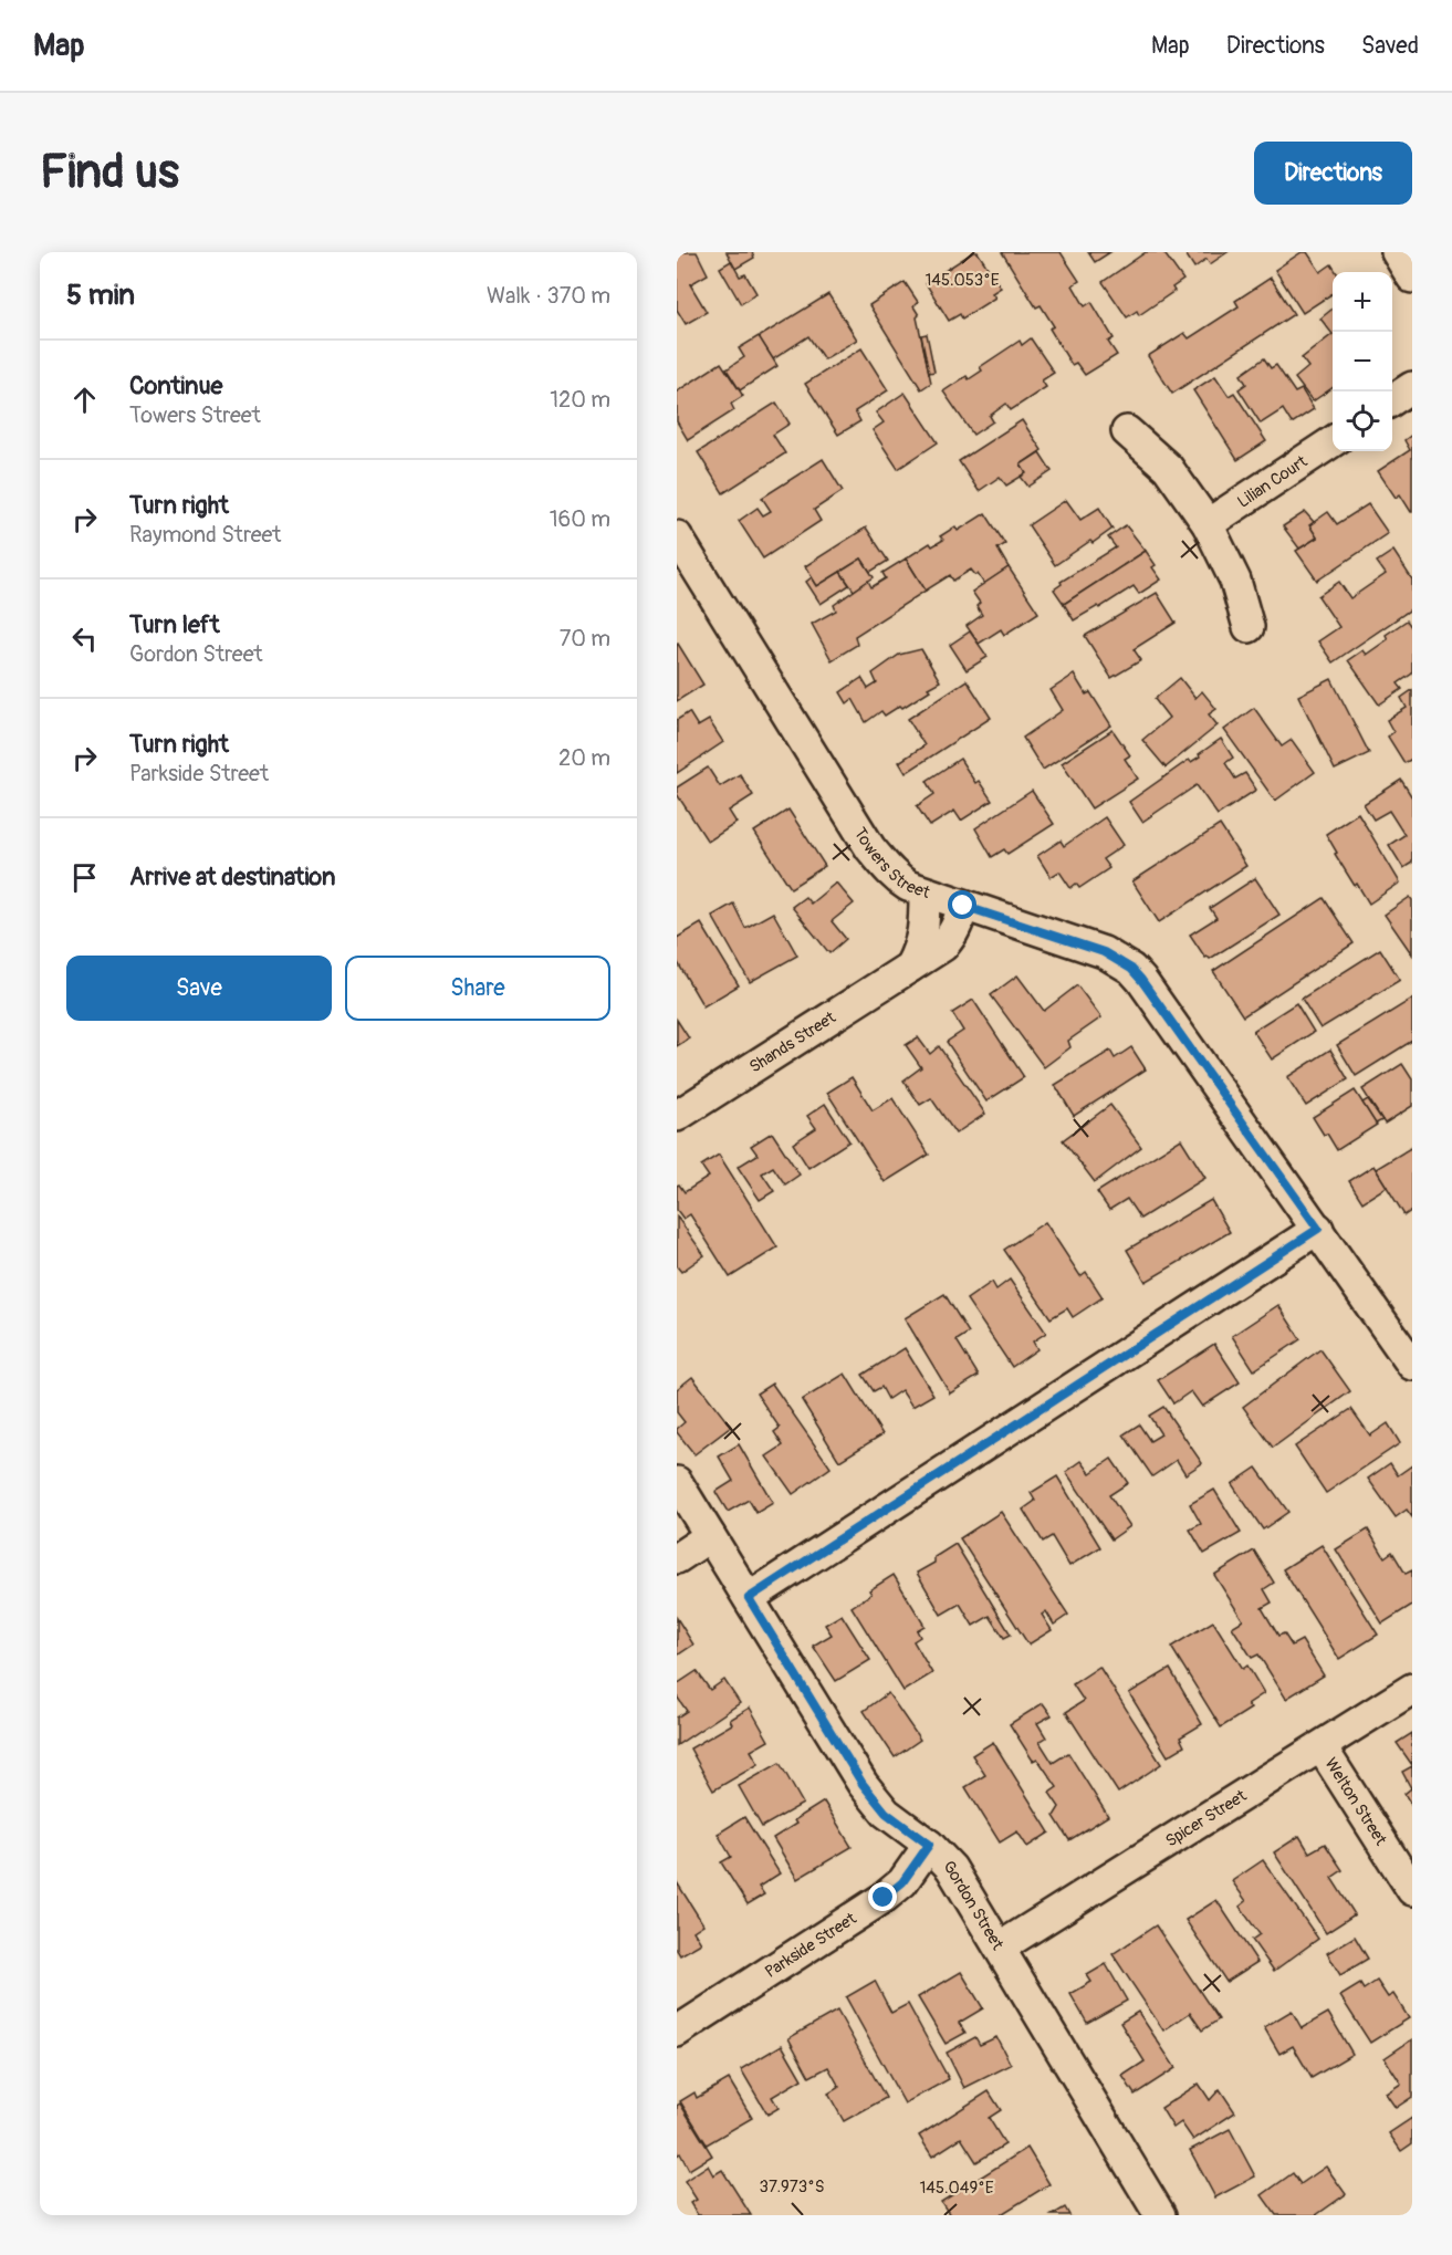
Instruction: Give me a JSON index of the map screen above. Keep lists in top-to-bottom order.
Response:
{
  "streets": {
    "street": [
      "Lilian Court",
      "Towers Street",
      "Shands Street",
      "Welton Street",
      "Spicer Street",
      "Gordon Street",
      "Parkside Street"
    ]
  },
  "crossings": [
    ["Towers Street", "Shands Street"],
    ["Welton Street", "Spicer Street"],
    ["Spicer Street", "Gordon Street"],
    ["Gordon Street", "Parkside Street"]
  ],
  "page": {
    "header": "Map",
    "nav": ["Map", "Directions", "Saved"],
    "buttons": [
      "Directions",
      ["Save", "Share"]
    ],
    "title": "Find us",
    "heading": ["5 min", "Walk · 370 m"],
    "map_buttons": ["+", "−"],
    "list": [
      ["Continue", "Towers Street", "120 m"],
      ["Turn right", "Raymond Street", "160 m"],
      ["Turn left", "Gordon Street", "70 m"],
      ["Turn right", "Parkside Street", "20 m"],
      "Arrive at destination"
    ]
  },
  "coordinates": ["145.053°E", "37.973°S", "145.049°E"]
}
